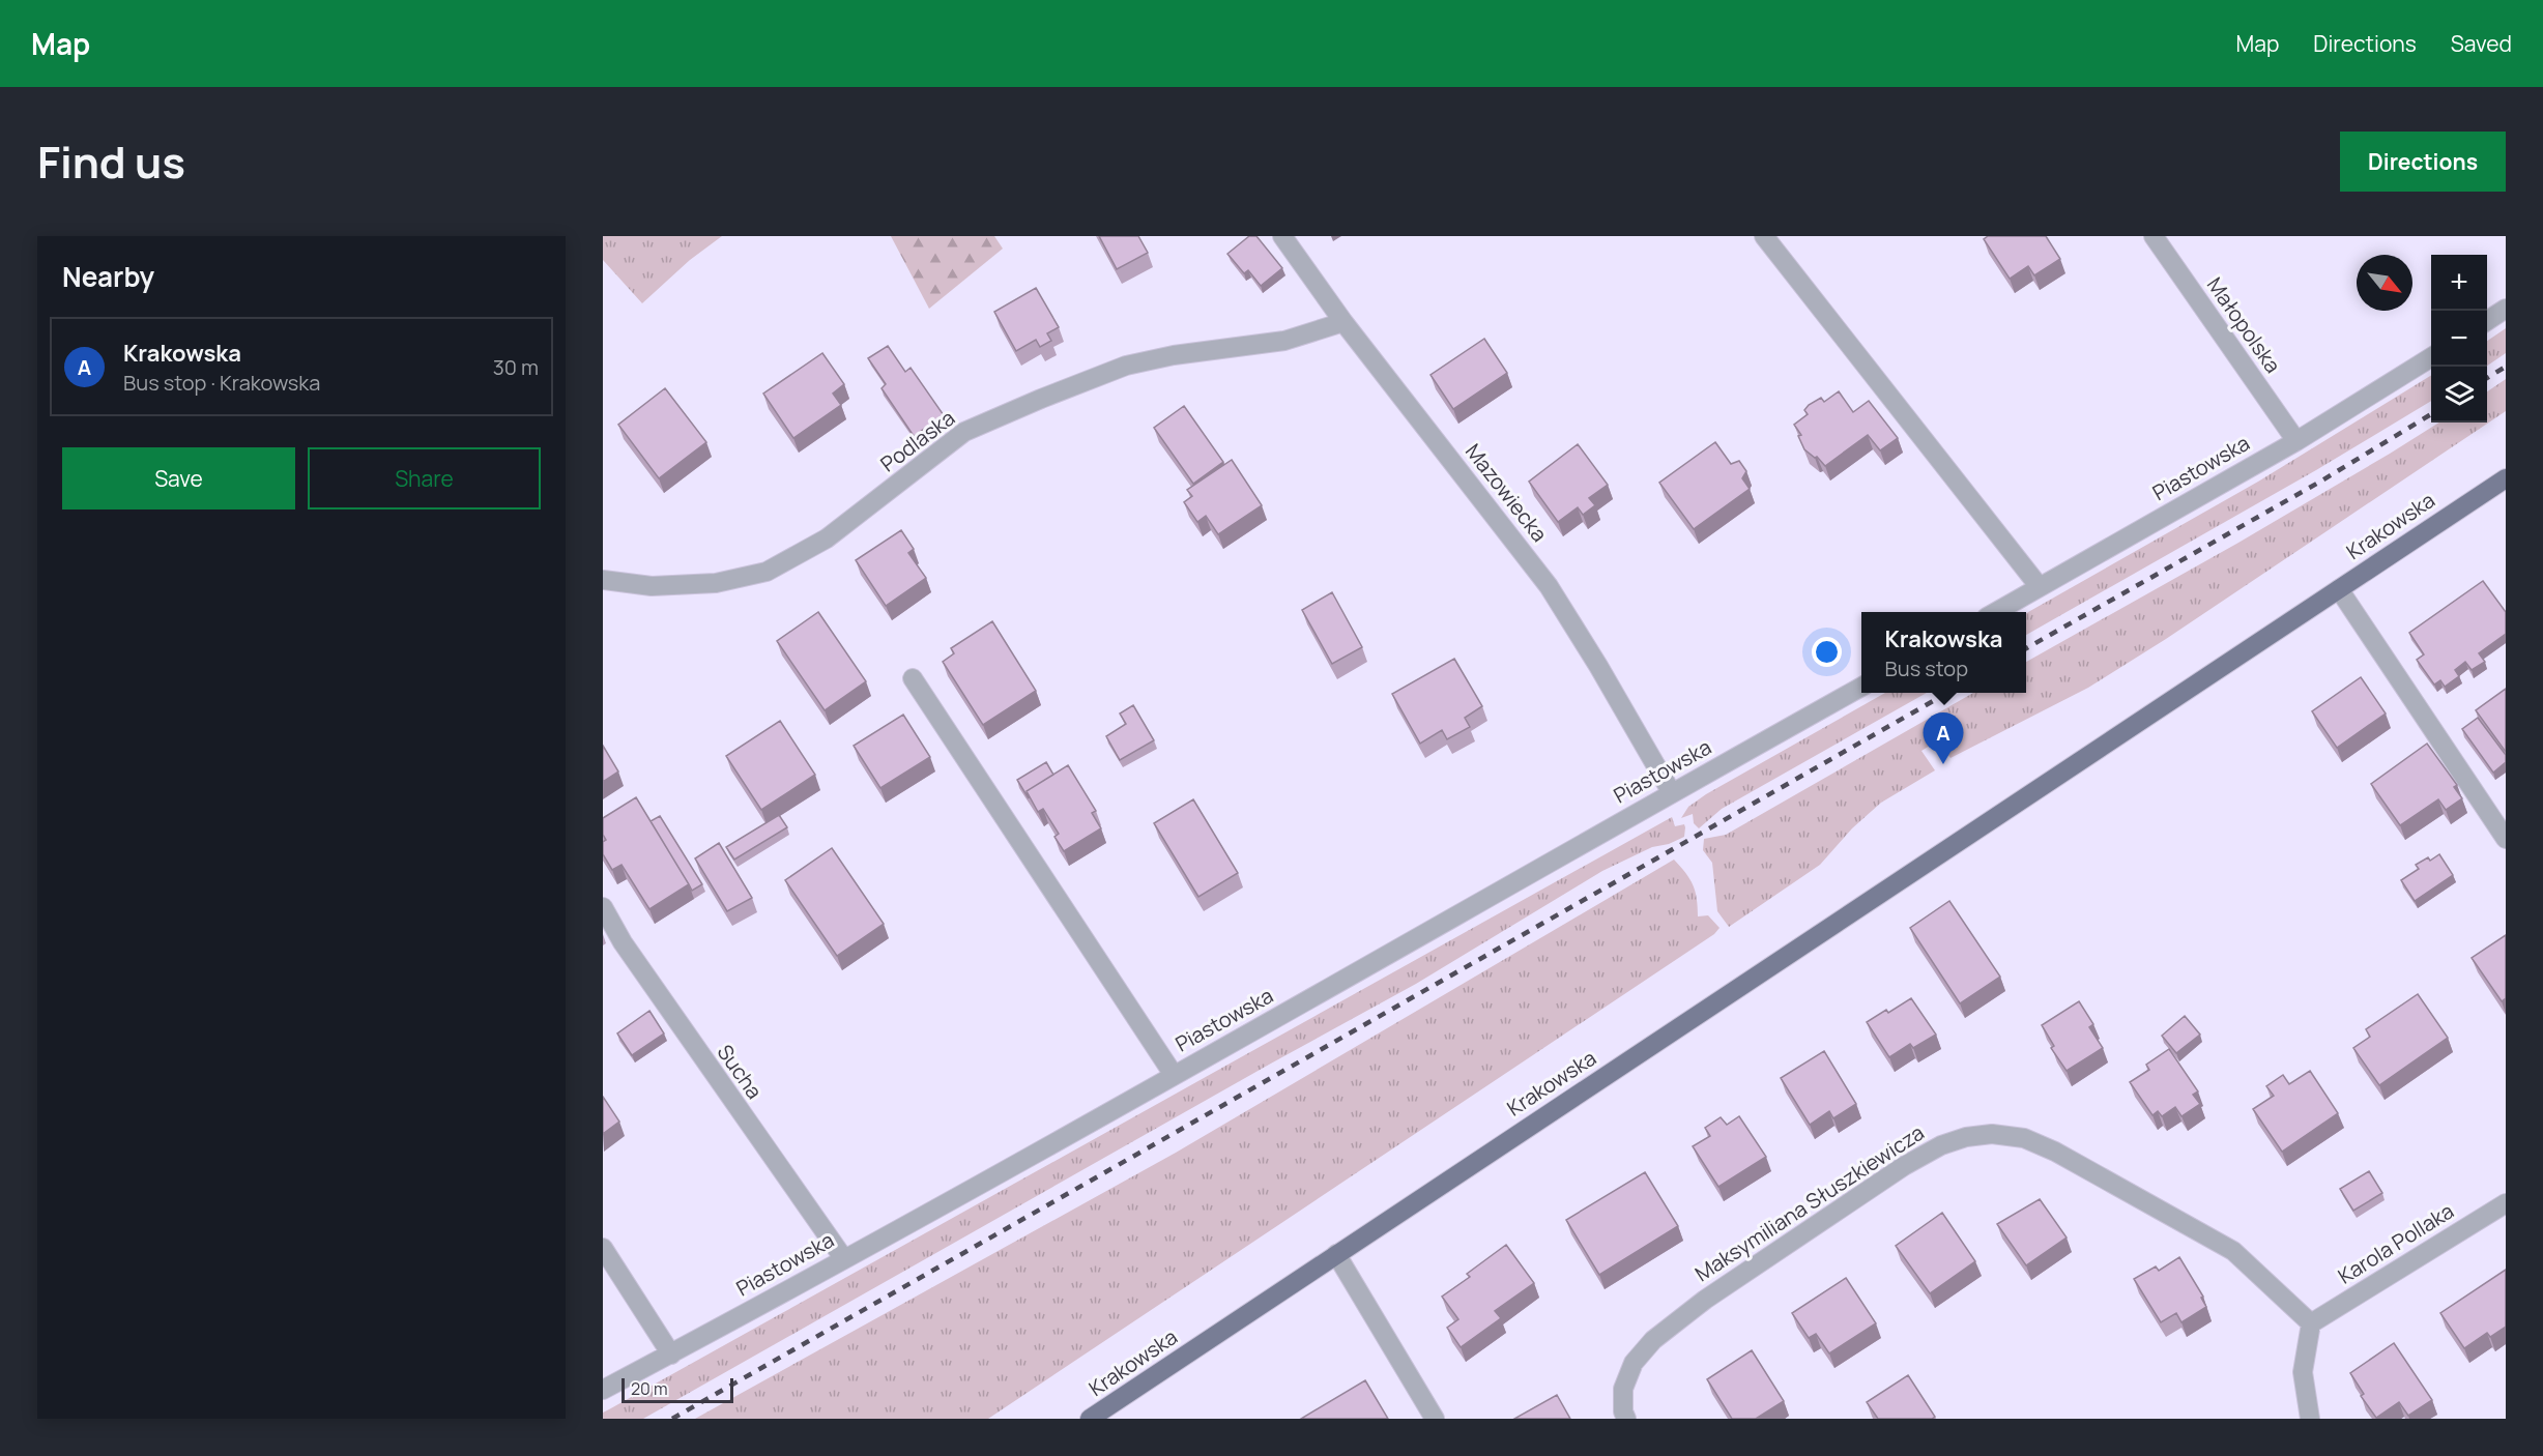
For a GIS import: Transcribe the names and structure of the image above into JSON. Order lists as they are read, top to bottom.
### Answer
{
  "streets": {
    "main road": ["Krakowska"],
    "street": [
      "Małopolska",
      "Podlaska",
      "Piastowska",
      "Mazowiecka",
      "Sucha",
      "Maksymiliana Słuszkiewicza",
      "Karola Pollaka"
    ]
  },
  "crossings": [
    ["Małopolska", "Piastowska"],
    ["Podlaska", "Mazowiecka"],
    ["Piastowska", "Mazowiecka"],
    ["Piastowska", "Sucha"],
    ["Maksymiliana Słuszkiewicza", "Karola Pollaka"]
  ],
  "scale_bar": "20 m",
  "north": "bottom right",
  "page": {
    "header": "Map",
    "nav": ["Map", "Directions", "Saved"],
    "title": "Find us",
    "buttons": [
      "Directions",
      ["Save", "Share"]
    ],
    "heading": "Nearby",
    "map_buttons": ["+", "−"],
    "list": [
      {
        "mark": "A",
        "name": "Krakowska",
        "note": "Bus stop · Krakowska",
        "value": "30 m"
      }
    ],
    "popup": ["Krakowska", "Bus stop"],
    "pins": "A",
    "scale": "20 m"
  }
}
